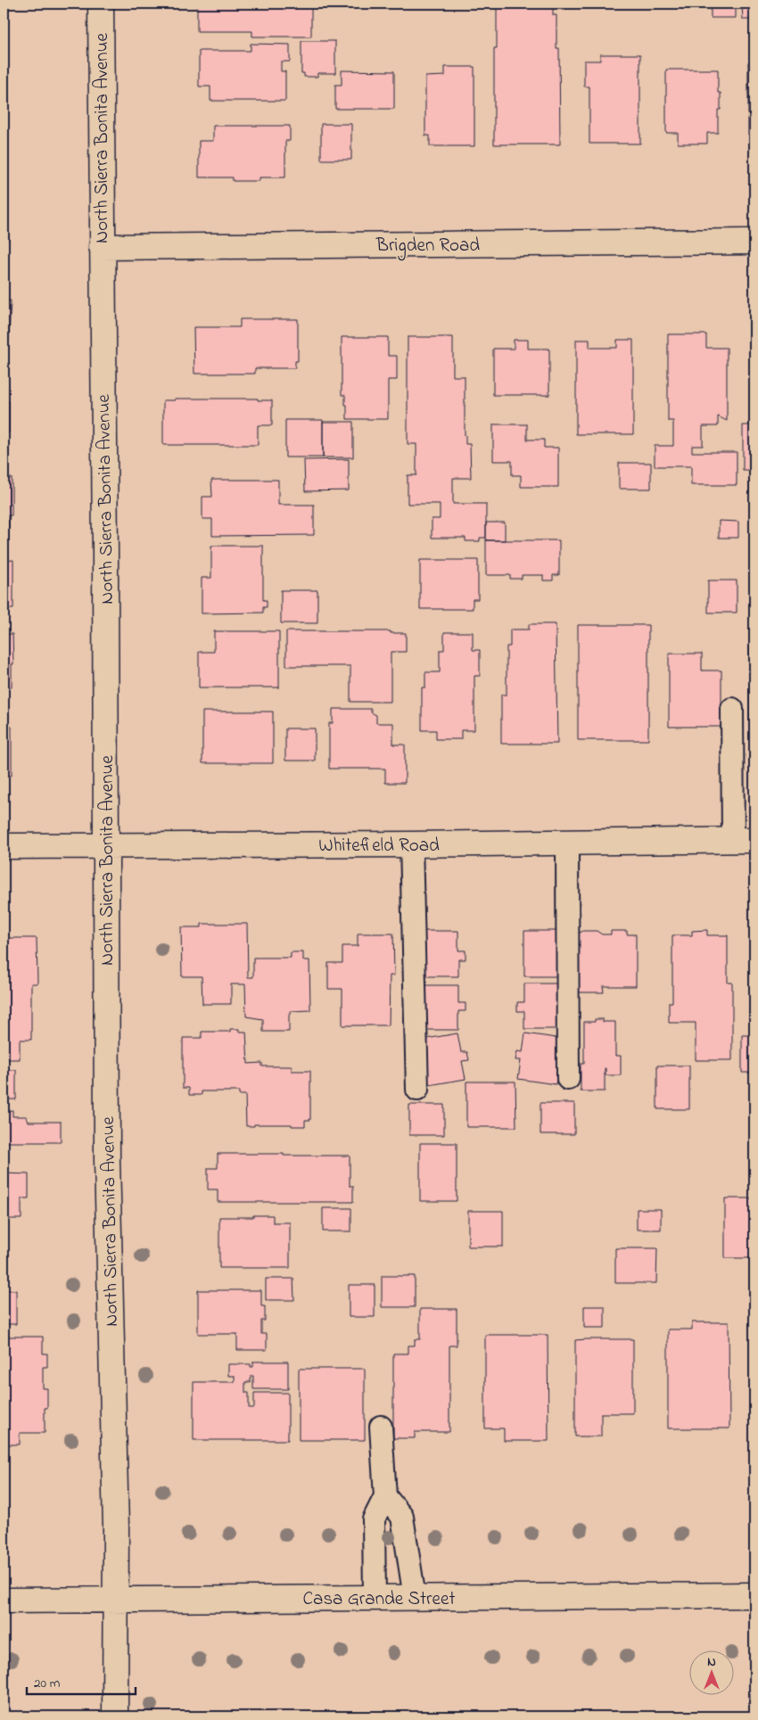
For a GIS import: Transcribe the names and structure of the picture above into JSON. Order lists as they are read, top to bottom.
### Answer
{
  "streets": {
    "street": [
      "North Sierra Bonita Avenue",
      "Brigden Road",
      "Whitefield Road",
      "Casa Grande Street"
    ]
  },
  "crossings": [
    ["North Sierra Bonita Avenue", "Brigden Road"],
    ["North Sierra Bonita Avenue", "Whitefield Road"],
    ["North Sierra Bonita Avenue", "Casa Grande Street"]
  ],
  "scale_bar": "20 m",
  "north": "top"
}
